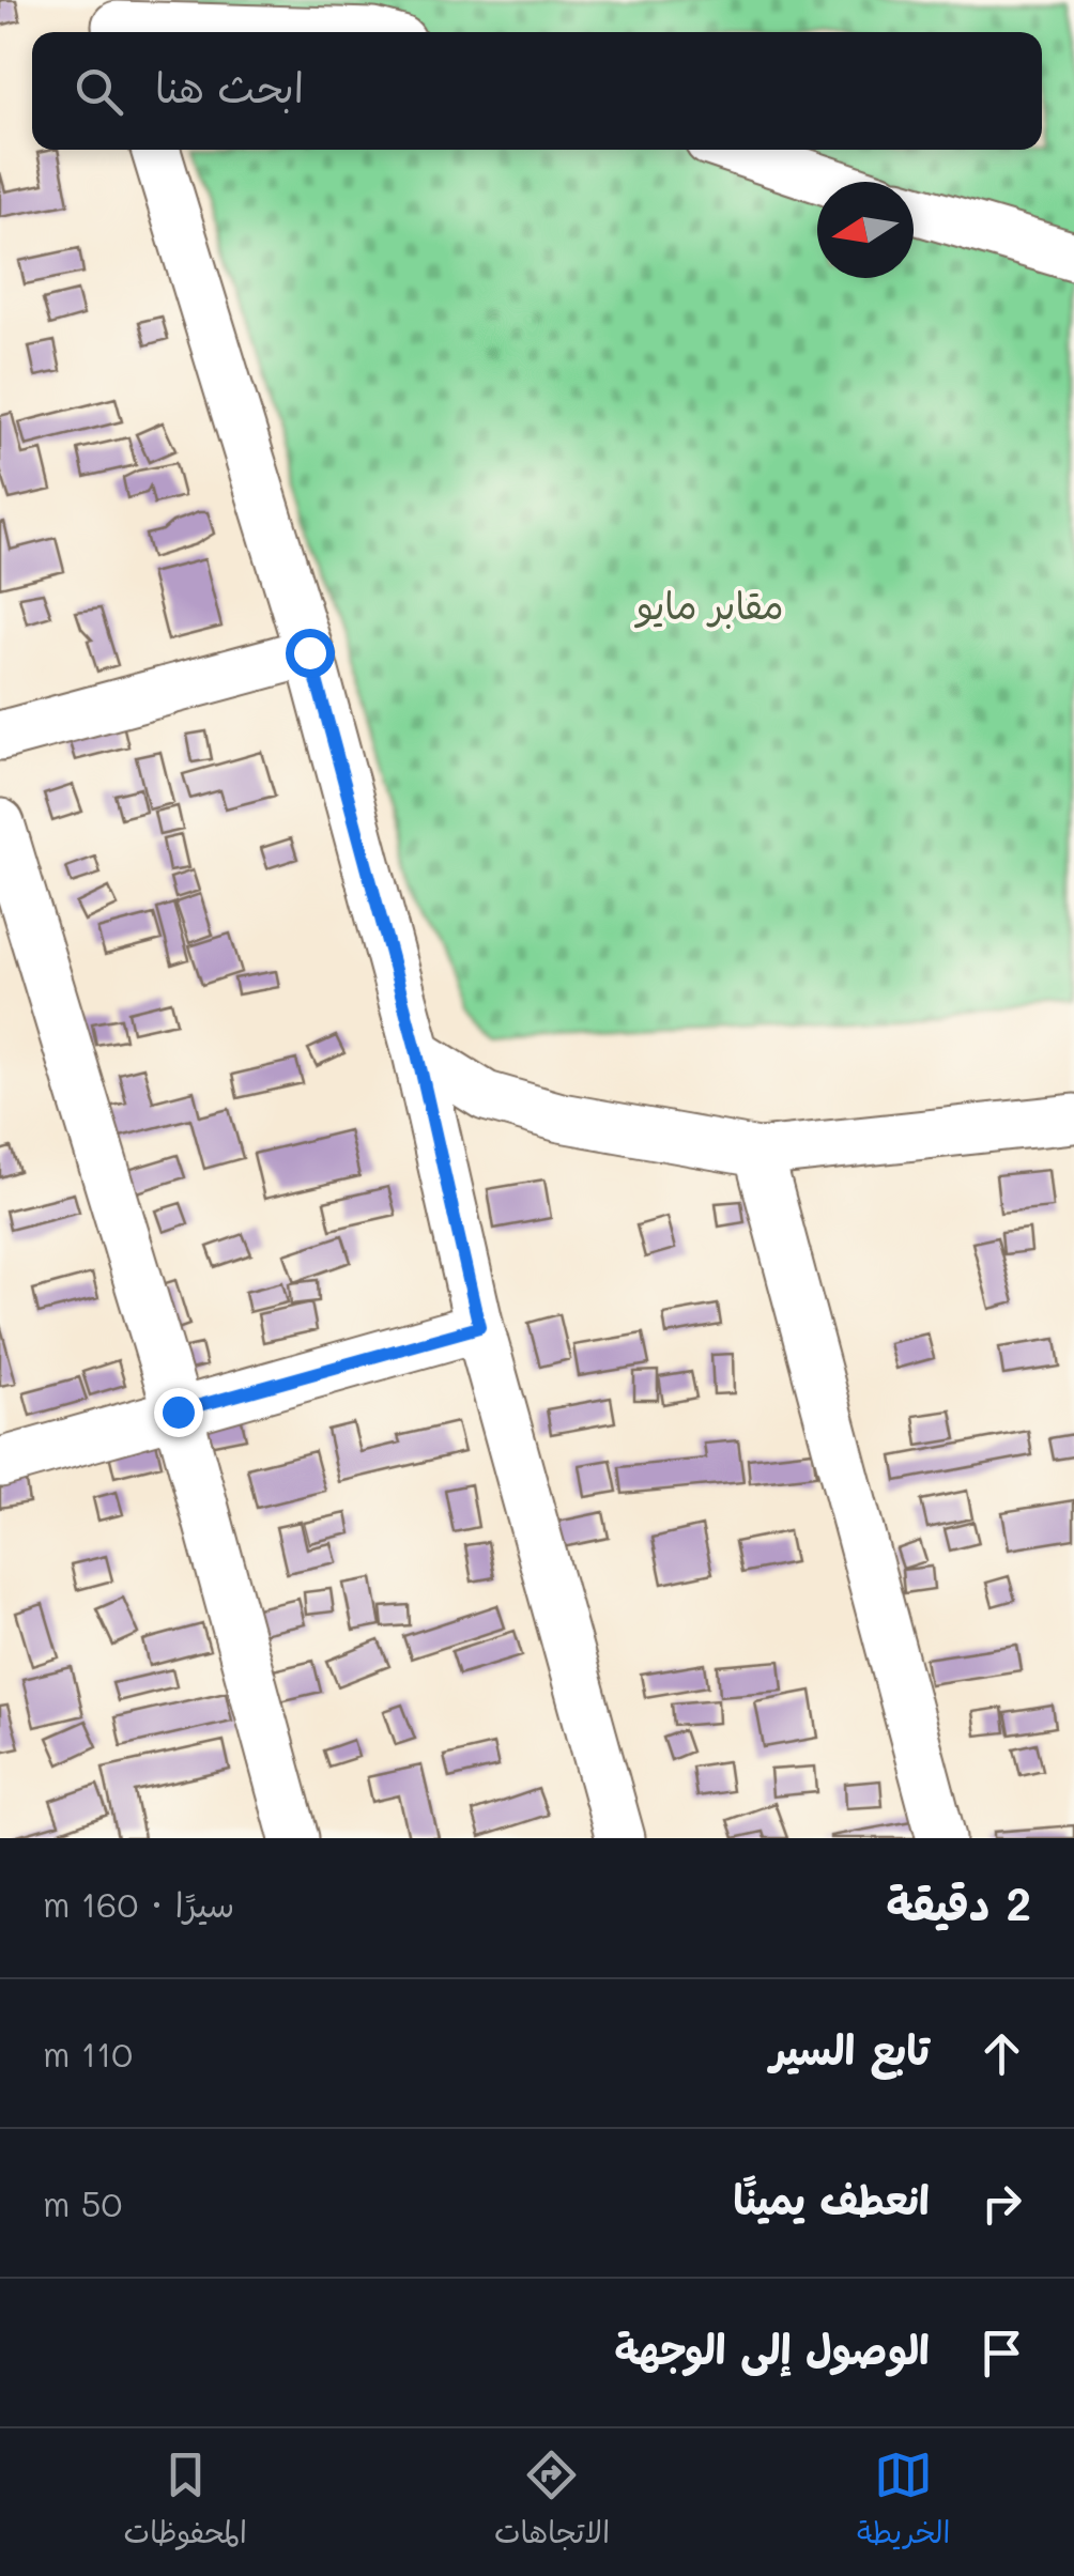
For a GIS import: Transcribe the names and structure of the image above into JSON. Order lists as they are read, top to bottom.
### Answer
{
  "parks": ["مقابر مايو"],
  "north": "left",
  "page": {
    "search": "ابحث هنا",
    "heading": ["2 دقيقة", "سيرًا · 160 m"],
    "list": [
      ["تابع السير", "110 m"],
      ["انعطف يمينًا", "50 m"],
      "الوصول إلى الوجهة"
    ],
    "nav": ["الخريطة", "الاتجاهات", "المحفوظات"]
  }
}
